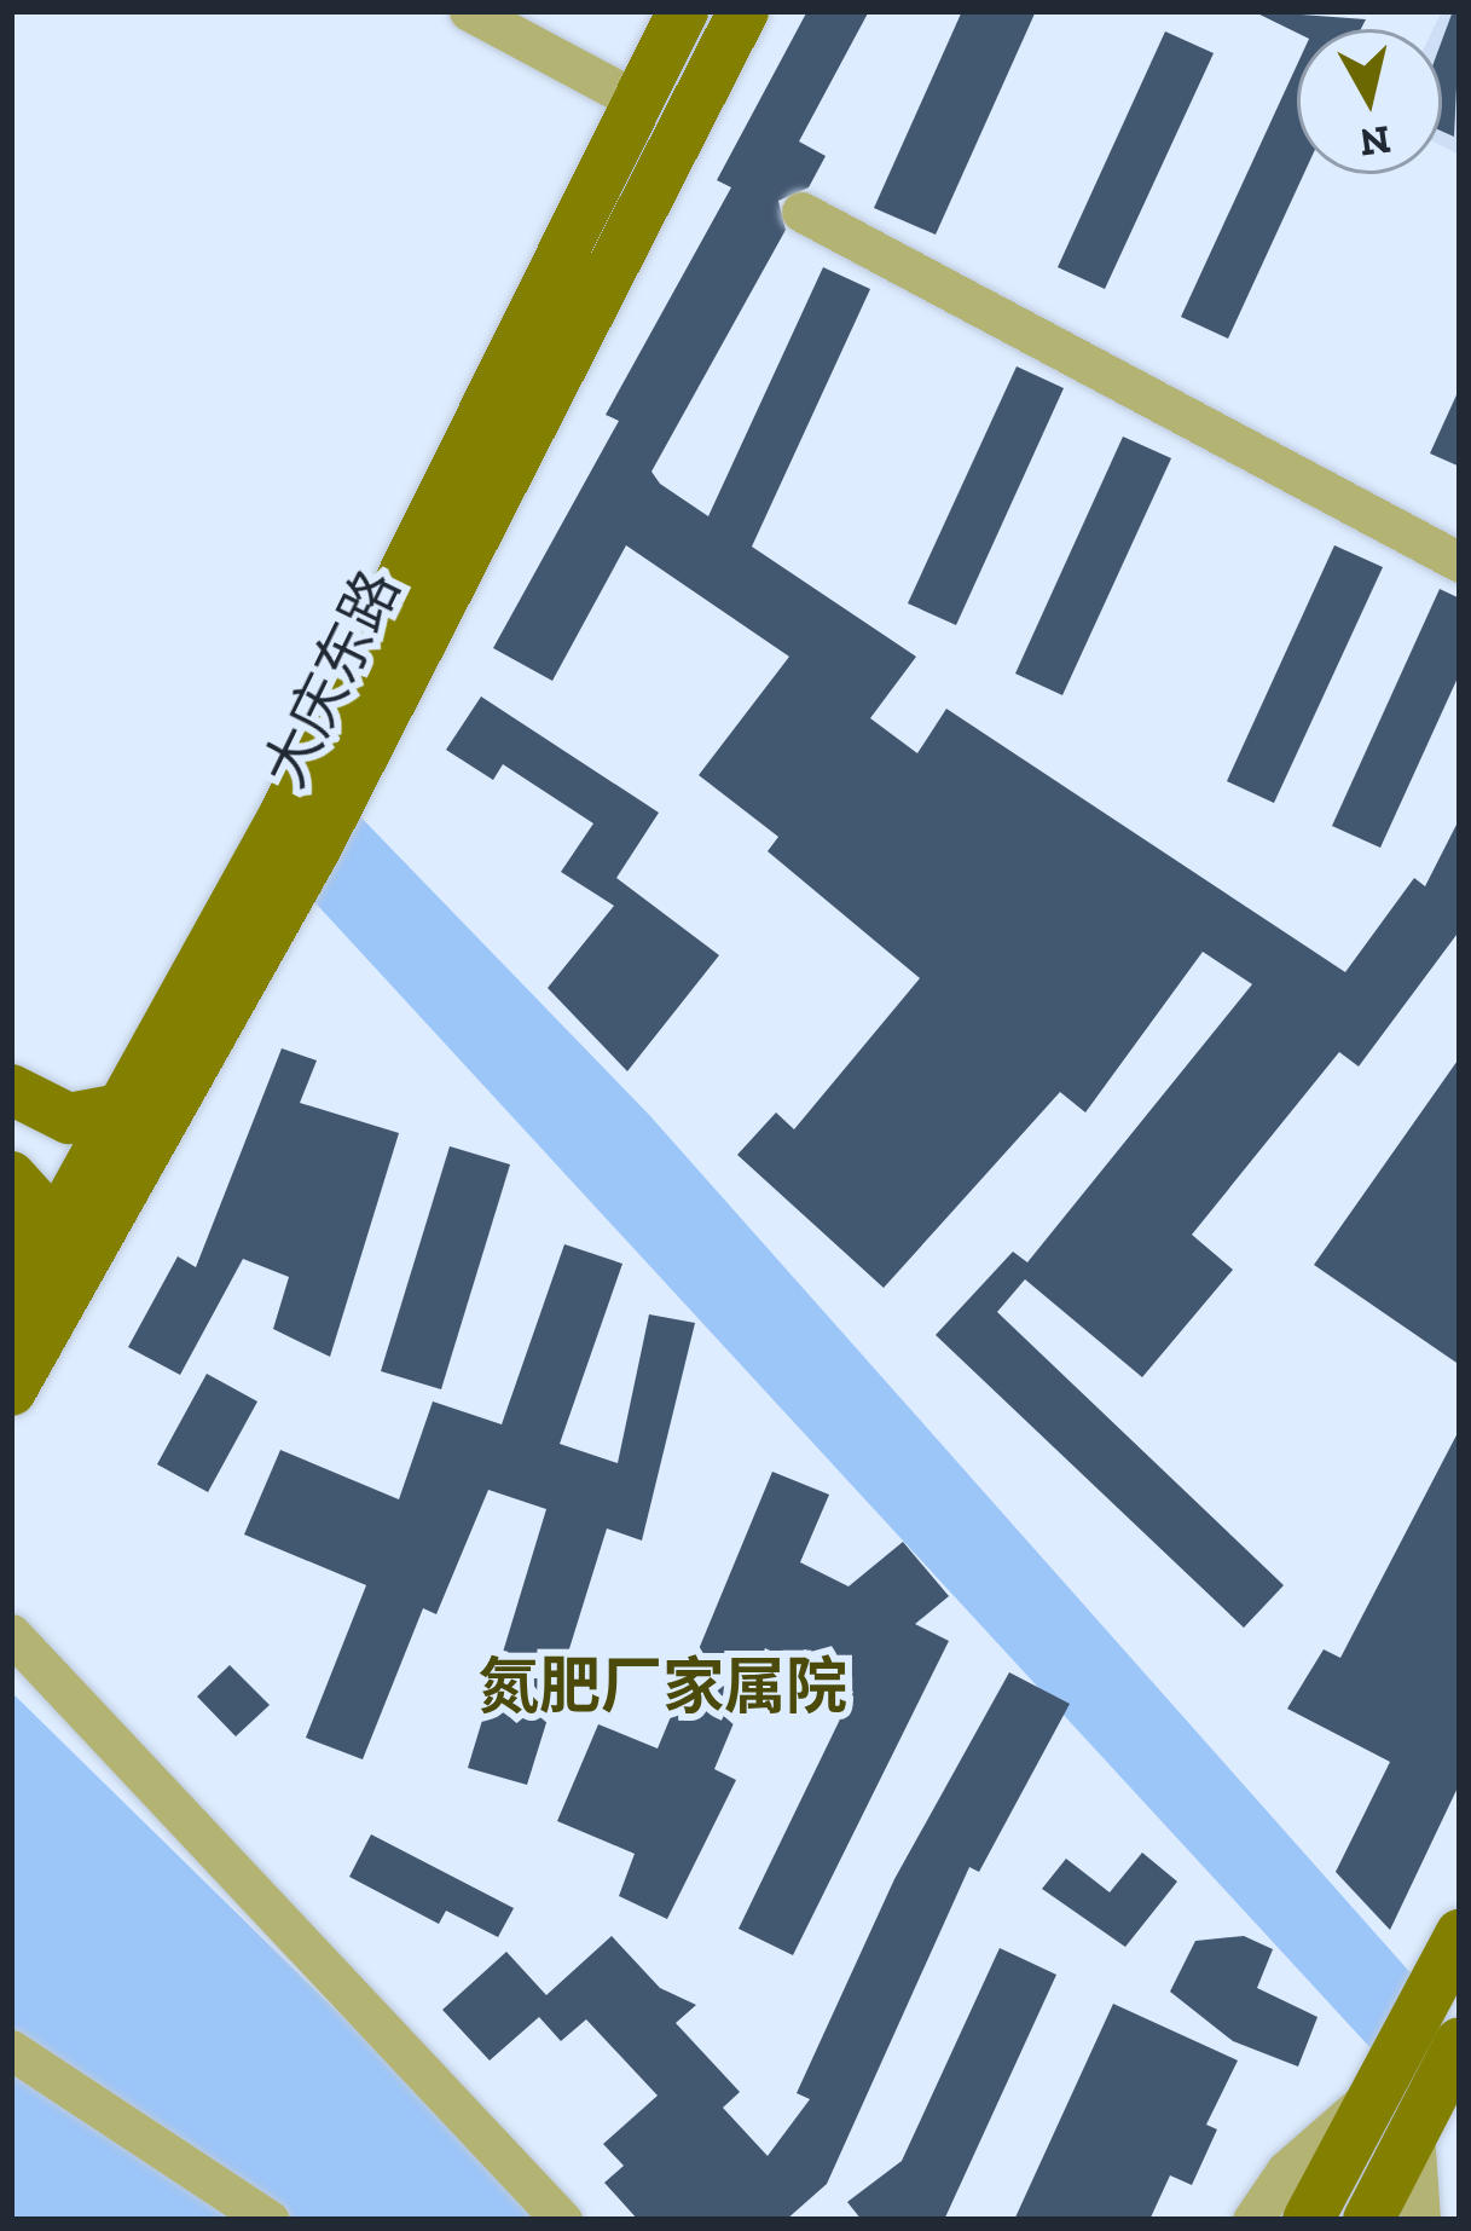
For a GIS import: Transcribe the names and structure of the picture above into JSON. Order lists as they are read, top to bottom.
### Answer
{
  "streets": {
    "main road": ["大庆东路"]
  },
  "districts": ["氮肥厂家属院"],
  "north": "bottom"
}
